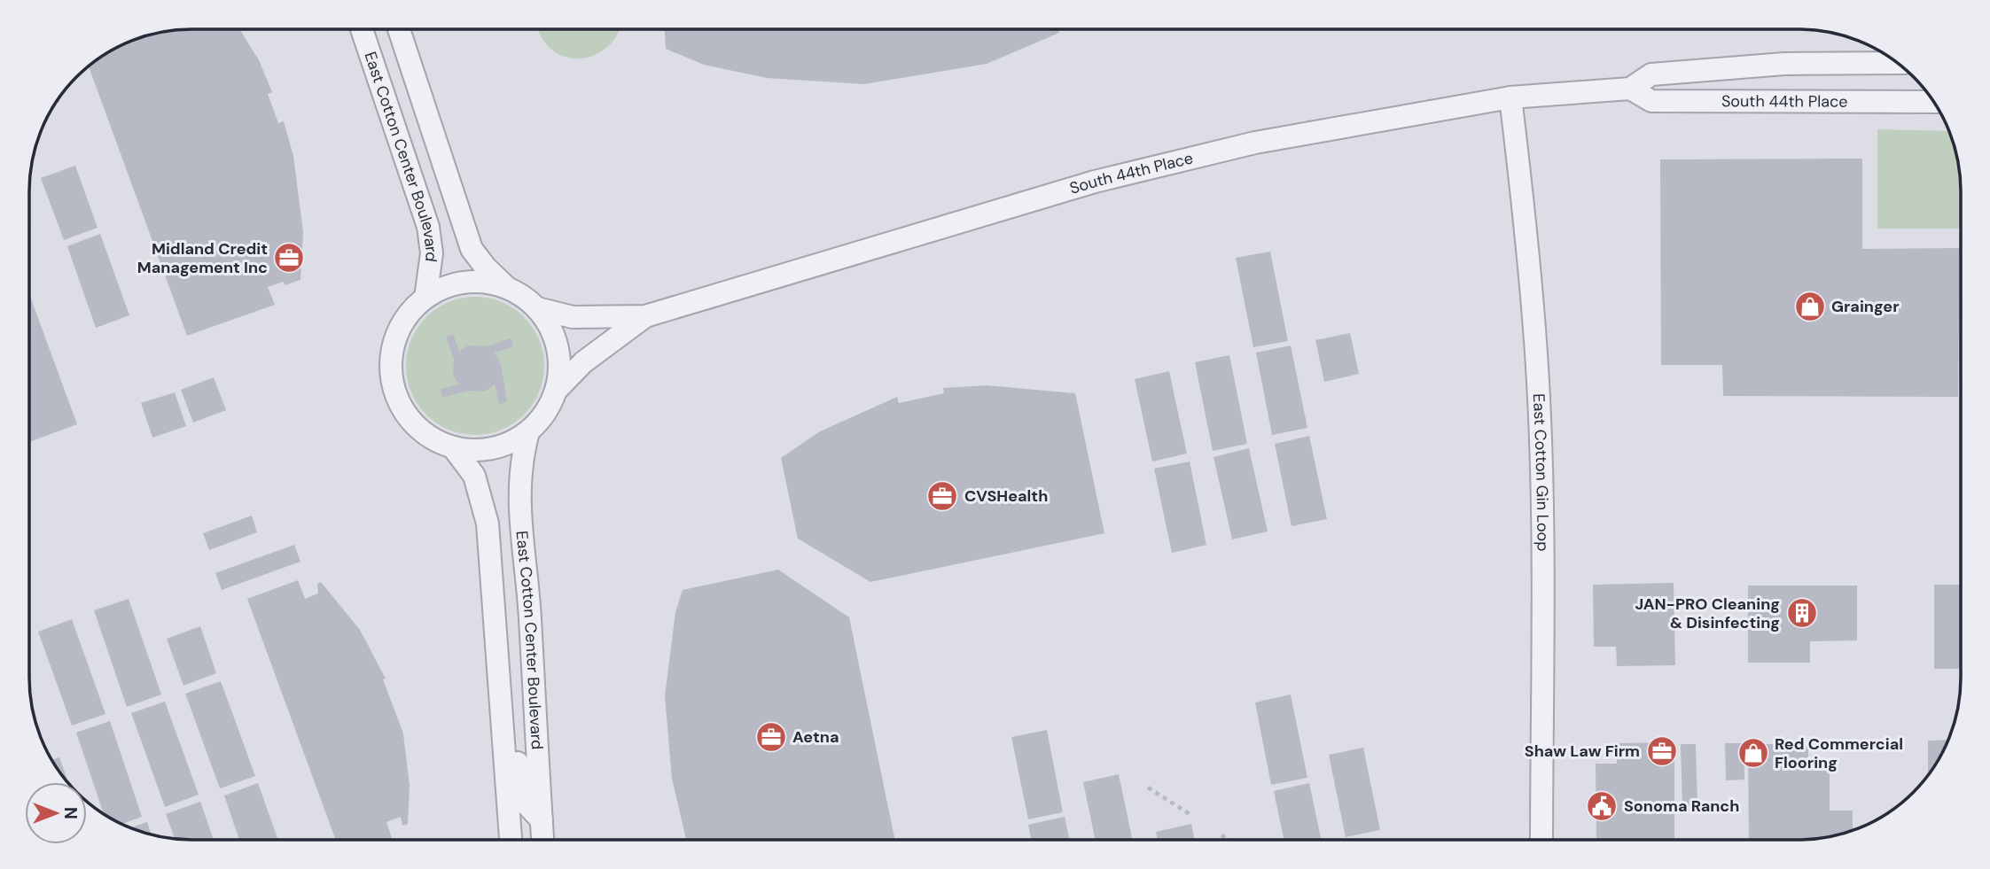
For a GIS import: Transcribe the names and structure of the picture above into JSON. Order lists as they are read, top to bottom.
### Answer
{
  "streets": {
    "street": ["South 44th Place", "East Cotton Center Boulevard", "East Cotton Gin Loop"]
  },
  "crossings": [
    ["South 44th Place", "East Cotton Center Boulevard"],
    ["South 44th Place", "East Cotton Gin Loop"]
  ],
  "places": {
    "office": [
      "Midland Credit Management Inc",
      "CVSHealth",
      "Aetna",
      "Shaw Law Firm"
    ],
    "shop": ["Grainger", "Red Commercial Flooring"],
    "building": ["JAN-PRO Cleaning & Disinfecting"],
    "public building": ["Sonoma Ranch"]
  },
  "north": "right"
}
